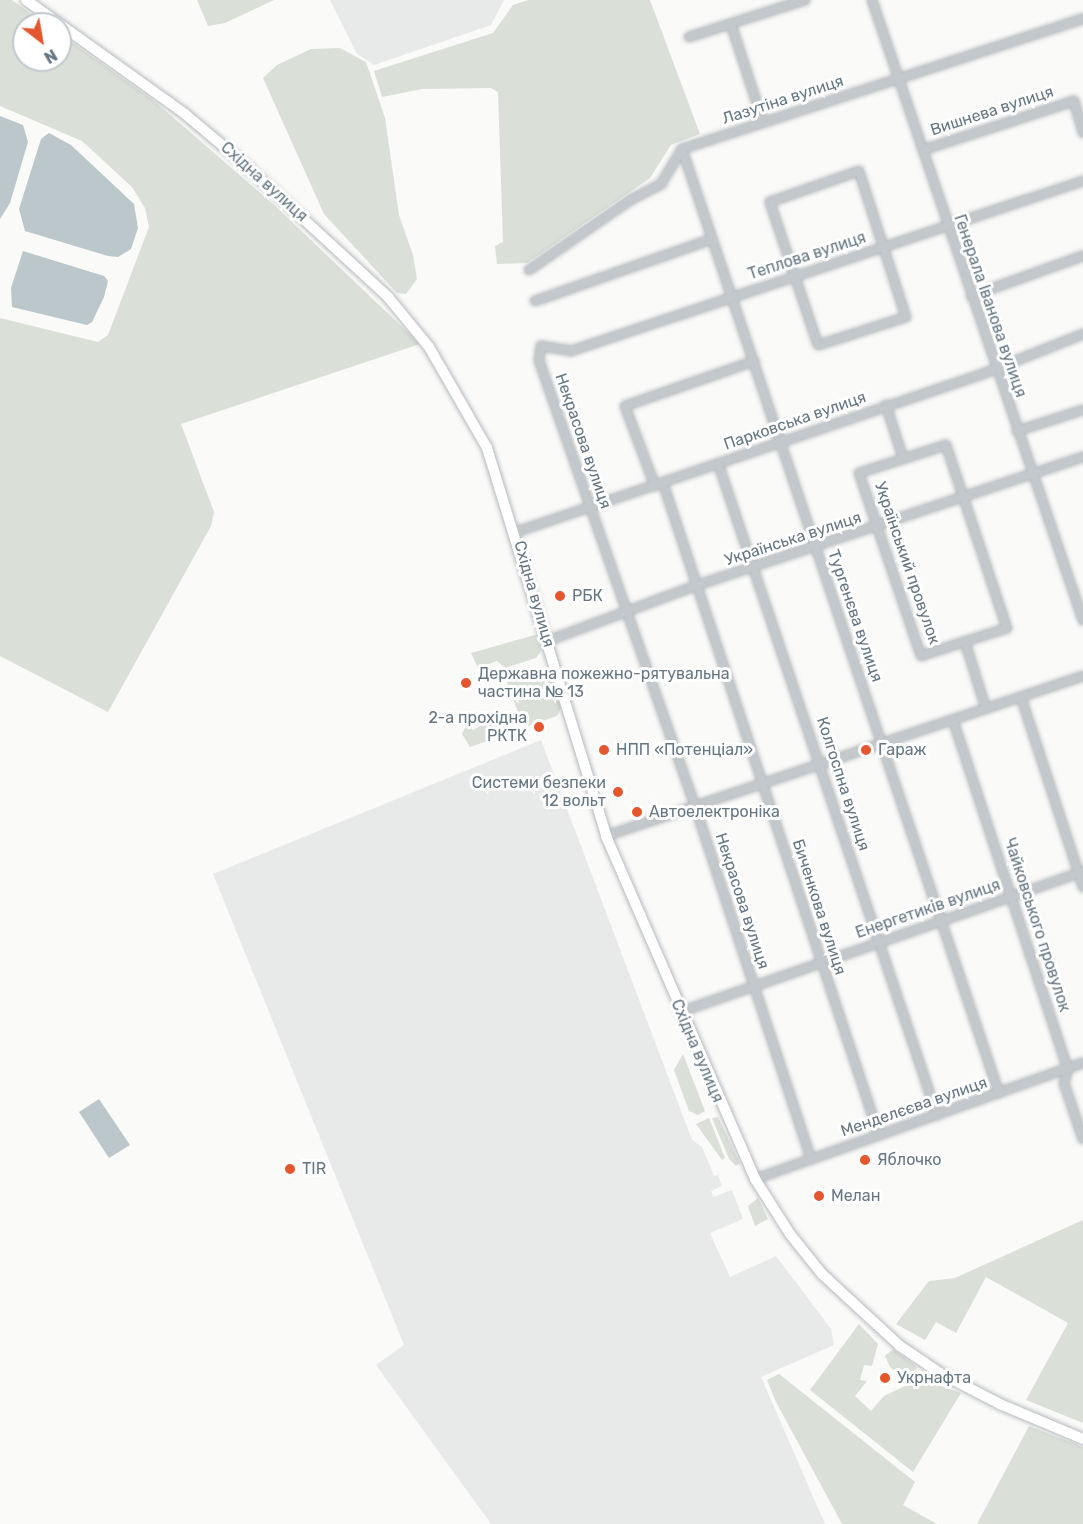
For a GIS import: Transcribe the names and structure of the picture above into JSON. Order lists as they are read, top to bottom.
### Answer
{
  "streets": {
    "main road": ["Східна вулиця"],
    "street": [
      "Лазутіна вулиця",
      "Вишнева вулиця",
      "Теплова вулиця",
      "Генерала Іванова вулиця",
      "Парковська вулиця",
      "Некрасова вулиця",
      "Українська вулиця",
      "Український провулок",
      "Тургенєва вулиця",
      "Колгоспна вулиця",
      "Биченкова вулиця",
      "Енергетиків вулиця",
      "Чайковського провулок",
      "Менделєєва вулиця"
    ]
  },
  "crossings": [
    ["Лазутіна вулиця", "Генерала Іванова вулиця"],
    ["Лазутіна вулиця", "Тургенєва вулиця"],
    ["Вишнева вулиця", "Генерала Іванова вулиця"],
    ["Східна вулиця", "Парковська вулиця"],
    ["Східна вулиця", "Українська вулиця"],
    ["Східна вулиця", "Енергетиків вулиця"],
    ["Східна вулиця", "Менделєєва вулиця"],
    ["Теплова вулиця", "Генерала Іванова вулиця"],
    ["Теплова вулиця", "Некрасова вулиця"],
    ["Теплова вулиця", "Тургенєва вулиця"],
    ["Генерала Іванова вулиця", "Парковська вулиця"],
    ["Генерала Іванова вулиця", "Українська вулиця"],
    ["Парковська вулиця", "Некрасова вулиця"],
    ["Парковська вулиця", "Тургенєва вулиця"],
    ["Парковська вулиця", "Колгоспна вулиця"],
    ["Парковська вулиця", "Биченкова вулиця"],
    ["Некрасова вулиця", "Українська вулиця"],
    ["Некрасова вулиця", "Енергетиків вулиця"],
    ["Некрасова вулиця", "Менделєєва вулиця"],
    ["Українська вулиця", "Український провулок"],
    ["Українська вулиця", "Тургенєва вулиця"],
    ["Українська вулиця", "Колгоспна вулиця"],
    ["Українська вулиця", "Биченкова вулиця"],
    ["Тургенєва вулиця", "Биченкова вулиця"],
    ["Тургенєва вулиця", "Енергетиків вулиця"],
    ["Тургенєва вулиця", "Менделєєва вулиця"],
    ["Колгоспна вулиця", "Енергетиків вулиця"],
    ["Колгоспна вулиця", "Менделєєва вулиця"],
    ["Биченкова вулиця", "Енергетиків вулиця"],
    ["Биченкова вулиця", "Менделєєва вулиця"],
    ["Енергетиків вулиця", "Чайковського провулок"],
    ["Чайковського провулок", "Менделєєва вулиця"]
  ],
  "places": [
    "РБК",
    "Державна пожежно-рятувальна частина № 13",
    "2-а прохідна РКТК",
    "НПП «Потенціал»",
    "Гараж",
    "Системи безпеки 12 вольт",
    "Автоелектроніка",
    "Яблочко",
    "TIR",
    "Мелан",
    "Укрнафта"
  ],
  "north": "bottom right"
}
